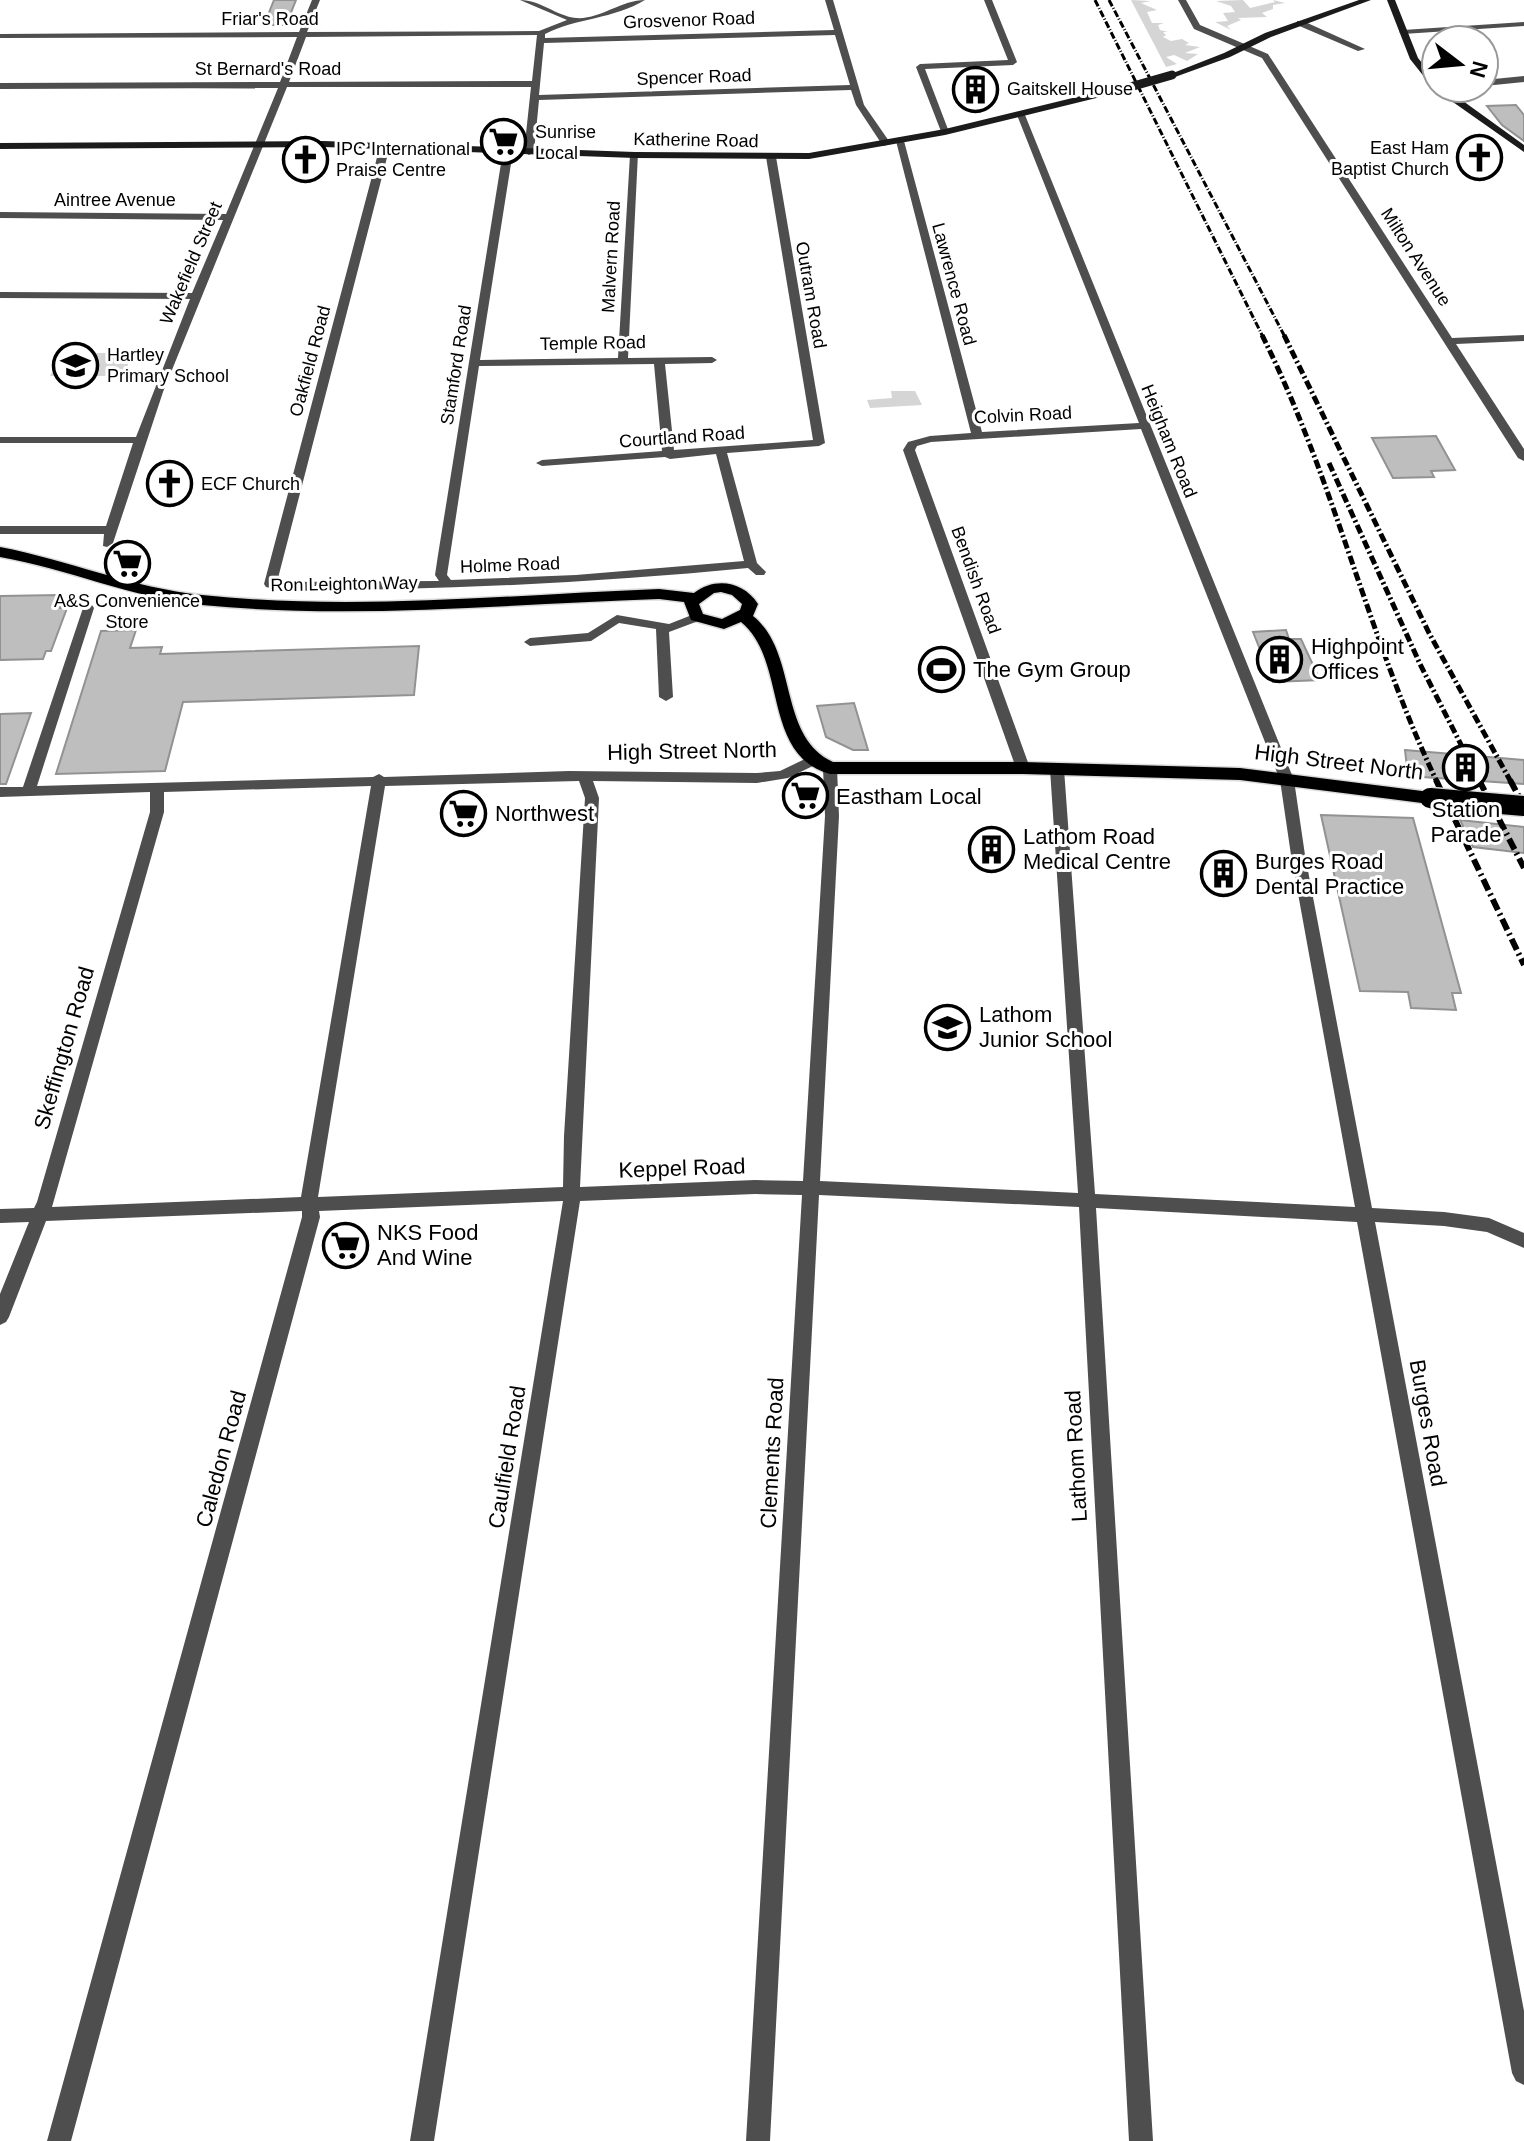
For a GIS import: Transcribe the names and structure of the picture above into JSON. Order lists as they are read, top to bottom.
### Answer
{
  "streets": {
    "main road": ["Katherine Road", "Ron Leighton Way", "High Street North"],
    "street": [
      "Friar's Road",
      "Grosvenor Road",
      "St Bernard's Road",
      "Spencer Road",
      "Aintree Avenue",
      "Malvern Road",
      "Milton Avenue",
      "Wakefield Street",
      "Lawrence Road",
      "Outram Road",
      "Temple Road",
      "Oakfield Road",
      "Stamford Road",
      "Colvin Road",
      "Courtland Road",
      "Heigham Road",
      "Holme Road",
      "Bendish Road",
      "Skeffington Road",
      "Keppel Road",
      "Burges Road",
      "Clements Road",
      "Lathom Road",
      "Caulfield Road",
      "Caledon Road"
    ]
  },
  "crossings": [
    ["Friar's Road", "Grosvenor Road"],
    ["Friar's Road", "Wakefield Street"],
    ["St Bernard's Road", "Wakefield Street"],
    ["Katherine Road", "Malvern Road"],
    ["Katherine Road", "Milton Avenue"],
    ["Katherine Road", "Wakefield Street"],
    ["Katherine Road", "Lawrence Road"],
    ["Katherine Road", "Outram Road"],
    ["Katherine Road", "Oakfield Road"],
    ["Katherine Road", "Stamford Road"],
    ["Katherine Road", "Heigham Road"],
    ["Aintree Avenue", "Wakefield Street"],
    ["Malvern Road", "Temple Road"],
    ["Lawrence Road", "Colvin Road"],
    ["Outram Road", "Courtland Road"],
    ["Temple Road", "Stamford Road"],
    ["Oakfield Road", "Holme Road"],
    ["Stamford Road", "Holme Road"],
    ["Colvin Road", "Heigham Road"],
    ["Colvin Road", "Bendish Road"],
    ["Courtland Road", "Holme Road"],
    ["Heigham Road", "High Street North"],
    ["Heigham Road", "Burges Road"],
    ["Bendish Road", "High Street North"],
    ["Ron Leighton Way", "High Street North"],
    ["Ron Leighton Way", "Clements Road"],
    ["High Street North", "Skeffington Road"],
    ["High Street North", "Burges Road"],
    ["High Street North", "Clements Road"],
    ["High Street North", "Lathom Road"],
    ["High Street North", "Caulfield Road"],
    ["High Street North", "Caledon Road"],
    ["Skeffington Road", "Keppel Road"],
    ["Keppel Road", "Burges Road"],
    ["Keppel Road", "Clements Road"],
    ["Keppel Road", "Lathom Road"],
    ["Keppel Road", "Caulfield Road"],
    ["Keppel Road", "Caledon Road"]
  ],
  "places": {
    "building": [
      "Gaitskell House",
      "Highpoint Offices",
      "Station Parade",
      "Lathom Road Medical Centre",
      "Burges Road Dental Practice"
    ],
    "supermarket": [
      "Sunrise Local",
      "A&S Convenience Store",
      "Eastham Local",
      "Northwest",
      "NKS Food And Wine"
    ],
    "church": ["East Ham Baptist Church", "IPC International Praise Centre", "ECF Church"],
    "school or university": ["Hartley Primary School", "Lathom Junior School"],
    "sports": ["The Gym Group"]
  },
  "north": "right"
}
